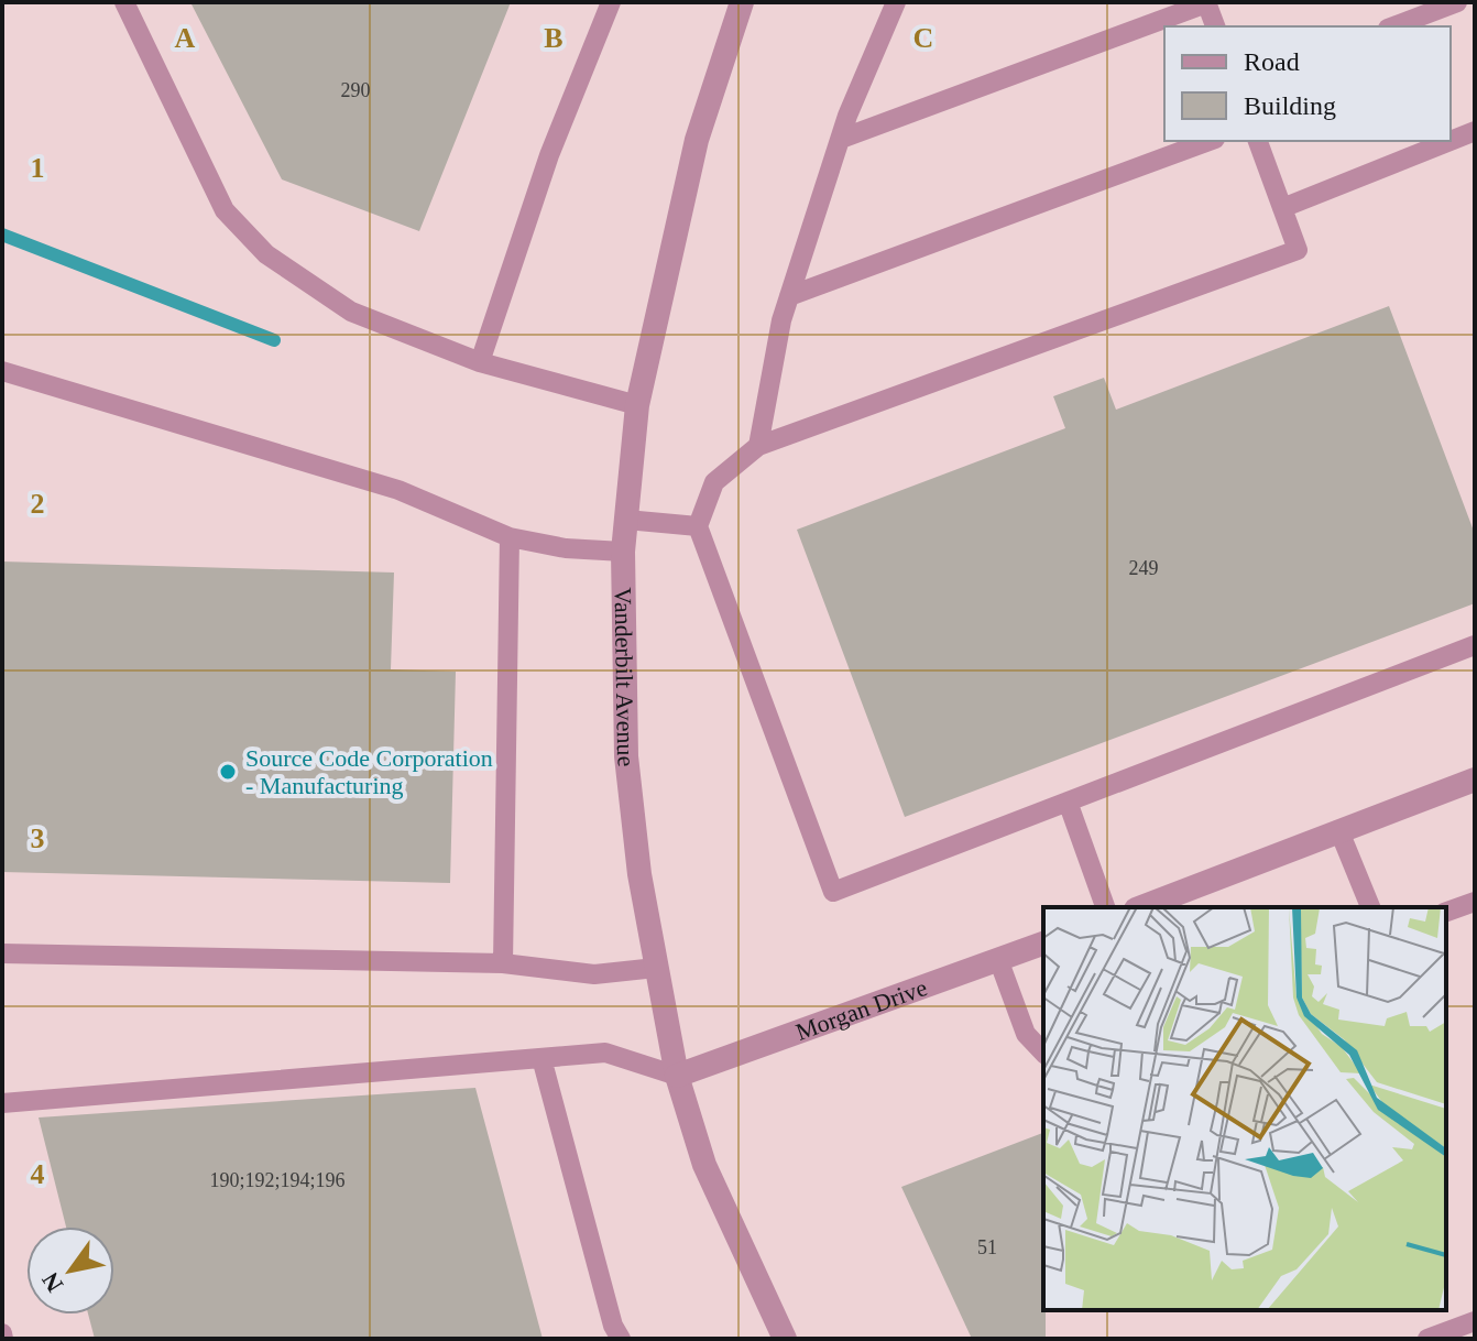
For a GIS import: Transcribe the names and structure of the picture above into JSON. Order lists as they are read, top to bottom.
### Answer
{
  "streets": {
    "street": ["Vanderbilt Avenue", "Morgan Drive"]
  },
  "crossings": [
    ["Vanderbilt Avenue", "Morgan Drive"]
  ],
  "places": ["Source Code Corporation - Manufacturing"],
  "house_numbers": [
    "290",
    "249",
    "190;192;194;196",
    "51"
  ],
  "legend": ["Road", "Building"],
  "north": "bottom left",
  "grid": {
    "columns": ["A", "B", "C"],
    "rows": [
      "1",
      "2",
      "3",
      "4"
    ]
  }
}
